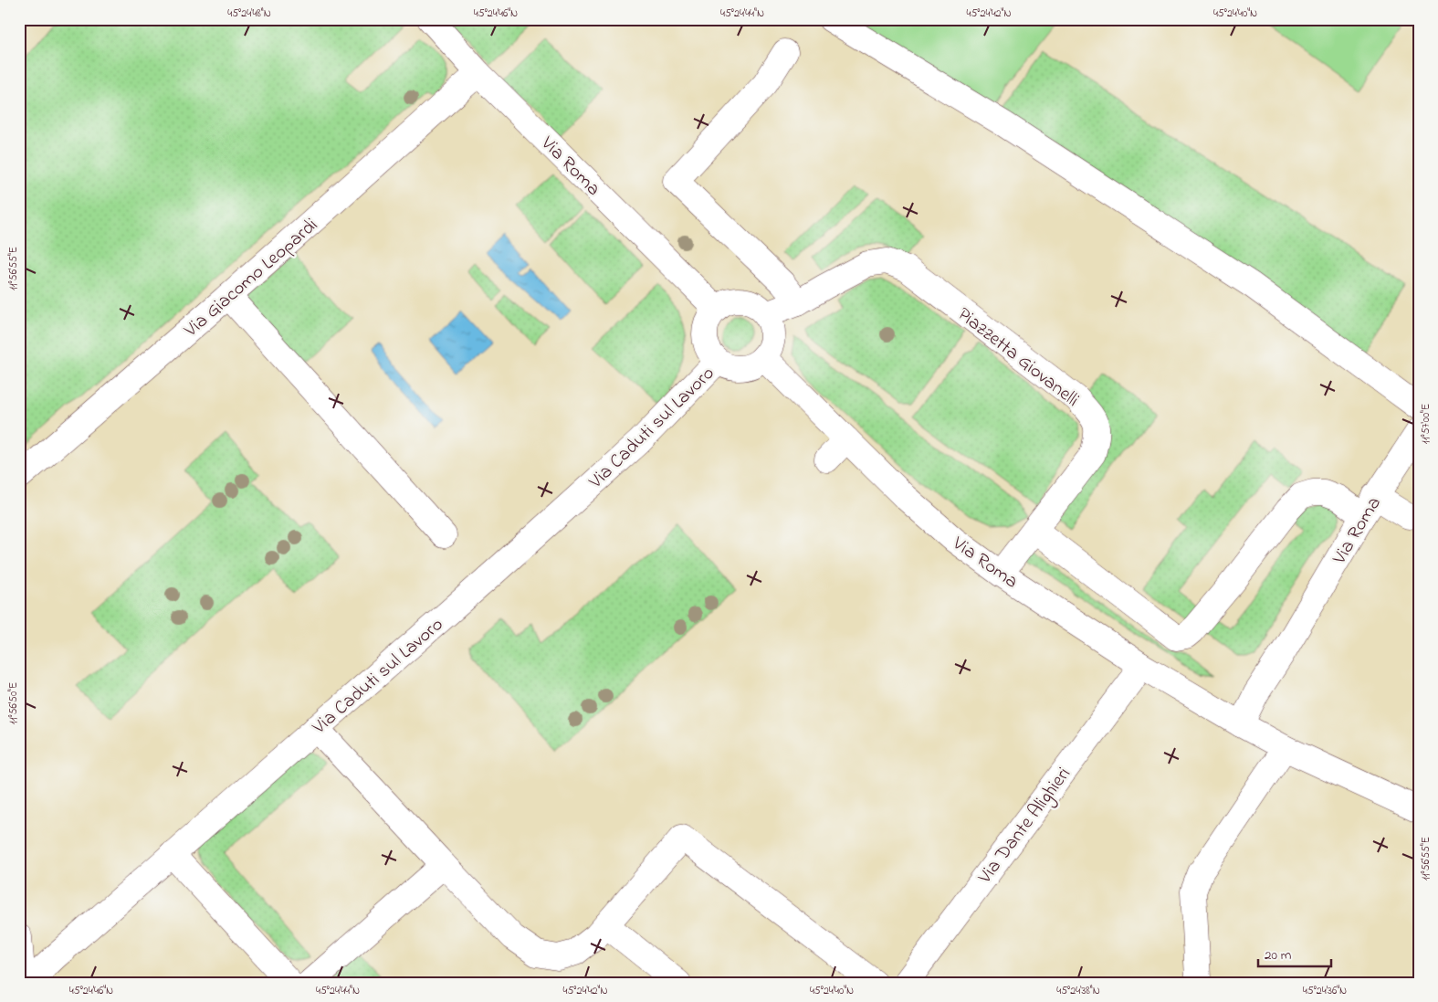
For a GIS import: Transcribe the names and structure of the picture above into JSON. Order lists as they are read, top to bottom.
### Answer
{
  "streets": {
    "street": [
      "Via Roma",
      "Via Giacomo Leopardi",
      "Piazzetta Giovanelli",
      "Via Caduti sul Lavoro",
      "Via Dante Alighieri"
    ]
  },
  "crossings": [
    ["Via Roma", "Via Giacomo Leopardi"],
    ["Via Roma", "Piazzetta Giovanelli"],
    ["Via Roma", "Via Caduti sul Lavoro"],
    ["Via Roma", "Via Dante Alighieri"],
    ["Piazzetta Giovanelli", "Via Caduti sul Lavoro"]
  ],
  "scale_bar": "20 m",
  "coordinates": [
    "45°24'48\"N",
    "45°24'46\"N",
    "45°24'44\"N",
    "45°24'42\"N",
    "45°24'40\"N",
    "11°56'55\"E",
    "11°57'00\"E",
    "11°56'50\"E",
    "45°24'38\"N",
    "45°24'36\"N"
  ]
}
